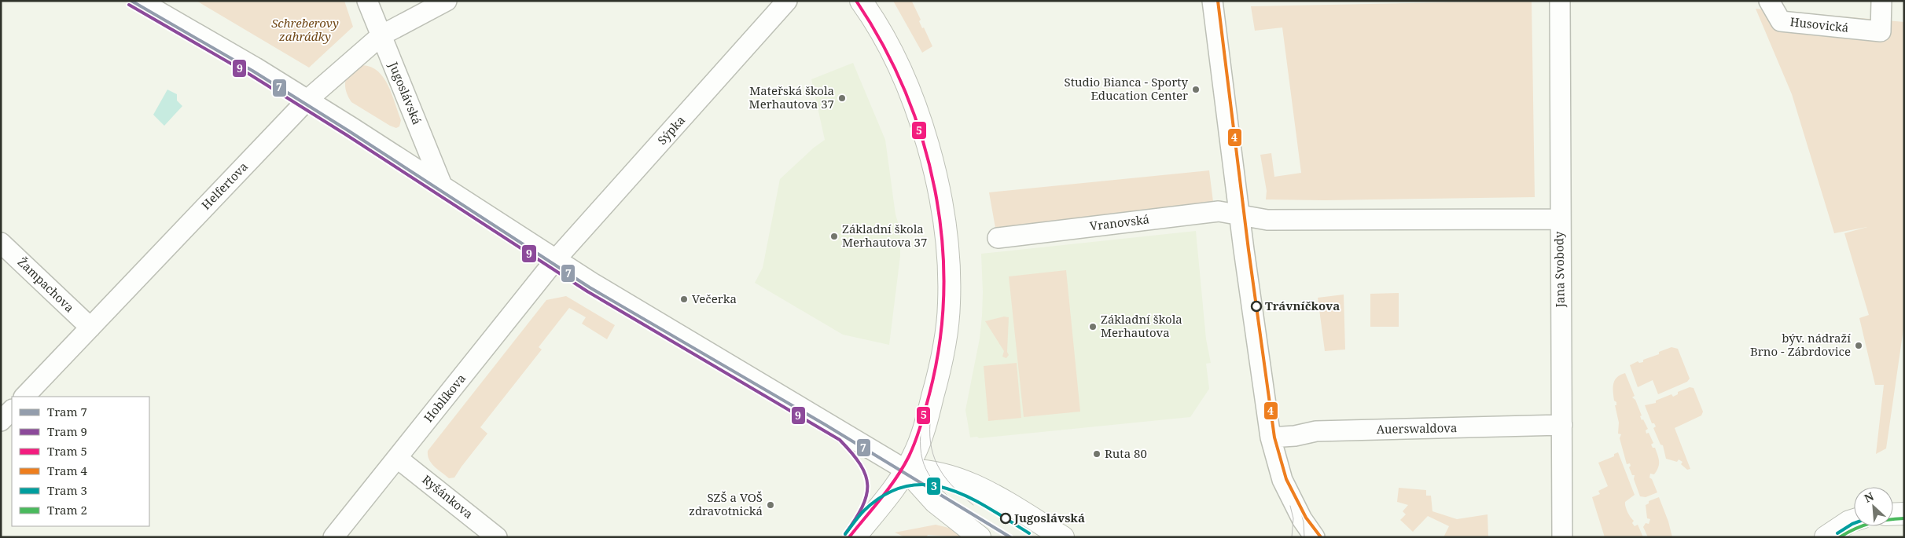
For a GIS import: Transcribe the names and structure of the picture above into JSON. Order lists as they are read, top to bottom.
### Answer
{
  "streets": {
    "street": [
      "Husovická",
      "Jugoslávská",
      "Sýpka",
      "Helfertova",
      "Vranovská",
      "Jana Svobody",
      "Žampachova",
      "Hoblíkova",
      "Auerswaldova",
      "Ryšánkova"
    ]
  },
  "crossings": [
    ["Jugoslávská", "Helfertova"],
    ["Sýpka", "Hoblíkova"],
    ["Helfertova", "Žampachova"],
    ["Jana Svobody", "Auerswaldova"],
    ["Hoblíkova", "Ryšánkova"]
  ],
  "parks": ["Schreberovy zahrádky"],
  "places": [
    "Studio Bianca - Sporty Education Center",
    "Mateřská škola Merhautova 37",
    "Základní škola Merhautova 37",
    "Večerka",
    "Trávníčkova",
    "Základní škola Merhautova",
    "býv. nádraží Brno - Zábrdovice",
    "Ruta 80",
    "SZŠ a VOŠ zdravotnická",
    "Jugoslávská"
  ],
  "lines": [
    "tram line 7",
    "tram line 5",
    "tram line 4",
    "tram line 9",
    "tram line 3",
    "tram line 2"
  ],
  "legend": [
    "Tram 7",
    "Tram 9",
    "Tram 5",
    "Tram 4",
    "Tram 3",
    "Tram 2"
  ],
  "north": "top left"
}
